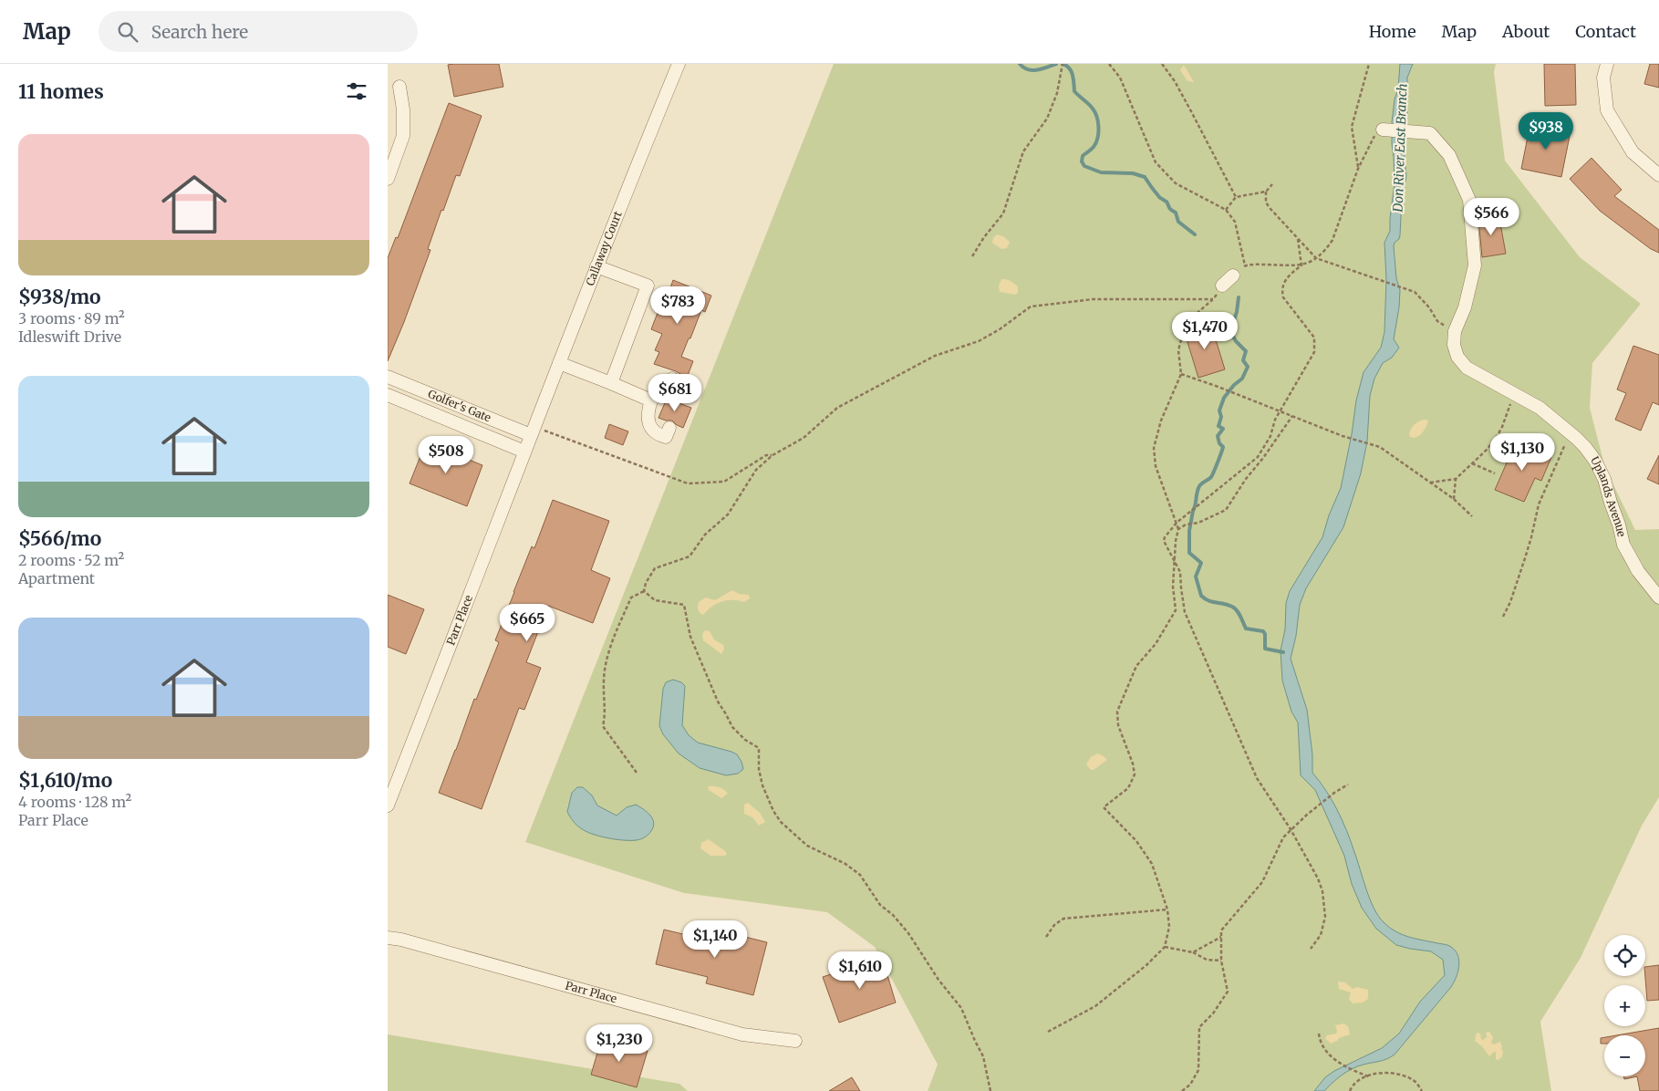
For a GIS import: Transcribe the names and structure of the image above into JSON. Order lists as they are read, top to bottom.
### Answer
{
  "streets": {
    "street": [
      "Callaway Court",
      "Golfer's Gate",
      "Uplands Avenue",
      "Parr Place"
    ]
  },
  "crossings": [
    ["Callaway Court", "Golfer's Gate"],
    ["Callaway Court", "Parr Place"],
    ["Golfer's Gate", "Parr Place"]
  ],
  "water": ["Don River East Branch"],
  "page": {
    "header": "Map",
    "search": "Search here",
    "nav": [
      "Home",
      "Map",
      "About",
      "Contact"
    ],
    "heading": "11 homes",
    "price": [
      "$938",
      "$566",
      "$783",
      "$1,470",
      "$681",
      "$1,130",
      "$508",
      "$665",
      "$1,140",
      "$1,610",
      "$1,230"
    ],
    "list": [
      {
        "name": "$938/mo",
        "note": "3 rooms · 89 m² · Idleswift Drive"
      },
      {
        "name": "$566/mo",
        "note": "2 rooms · 52 m² · Apartment"
      },
      {
        "name": "$1,610/mo",
        "note": "4 rooms · 128 m² · Parr Place"
      }
    ],
    "map_buttons": ["+", "−"]
  }
}
